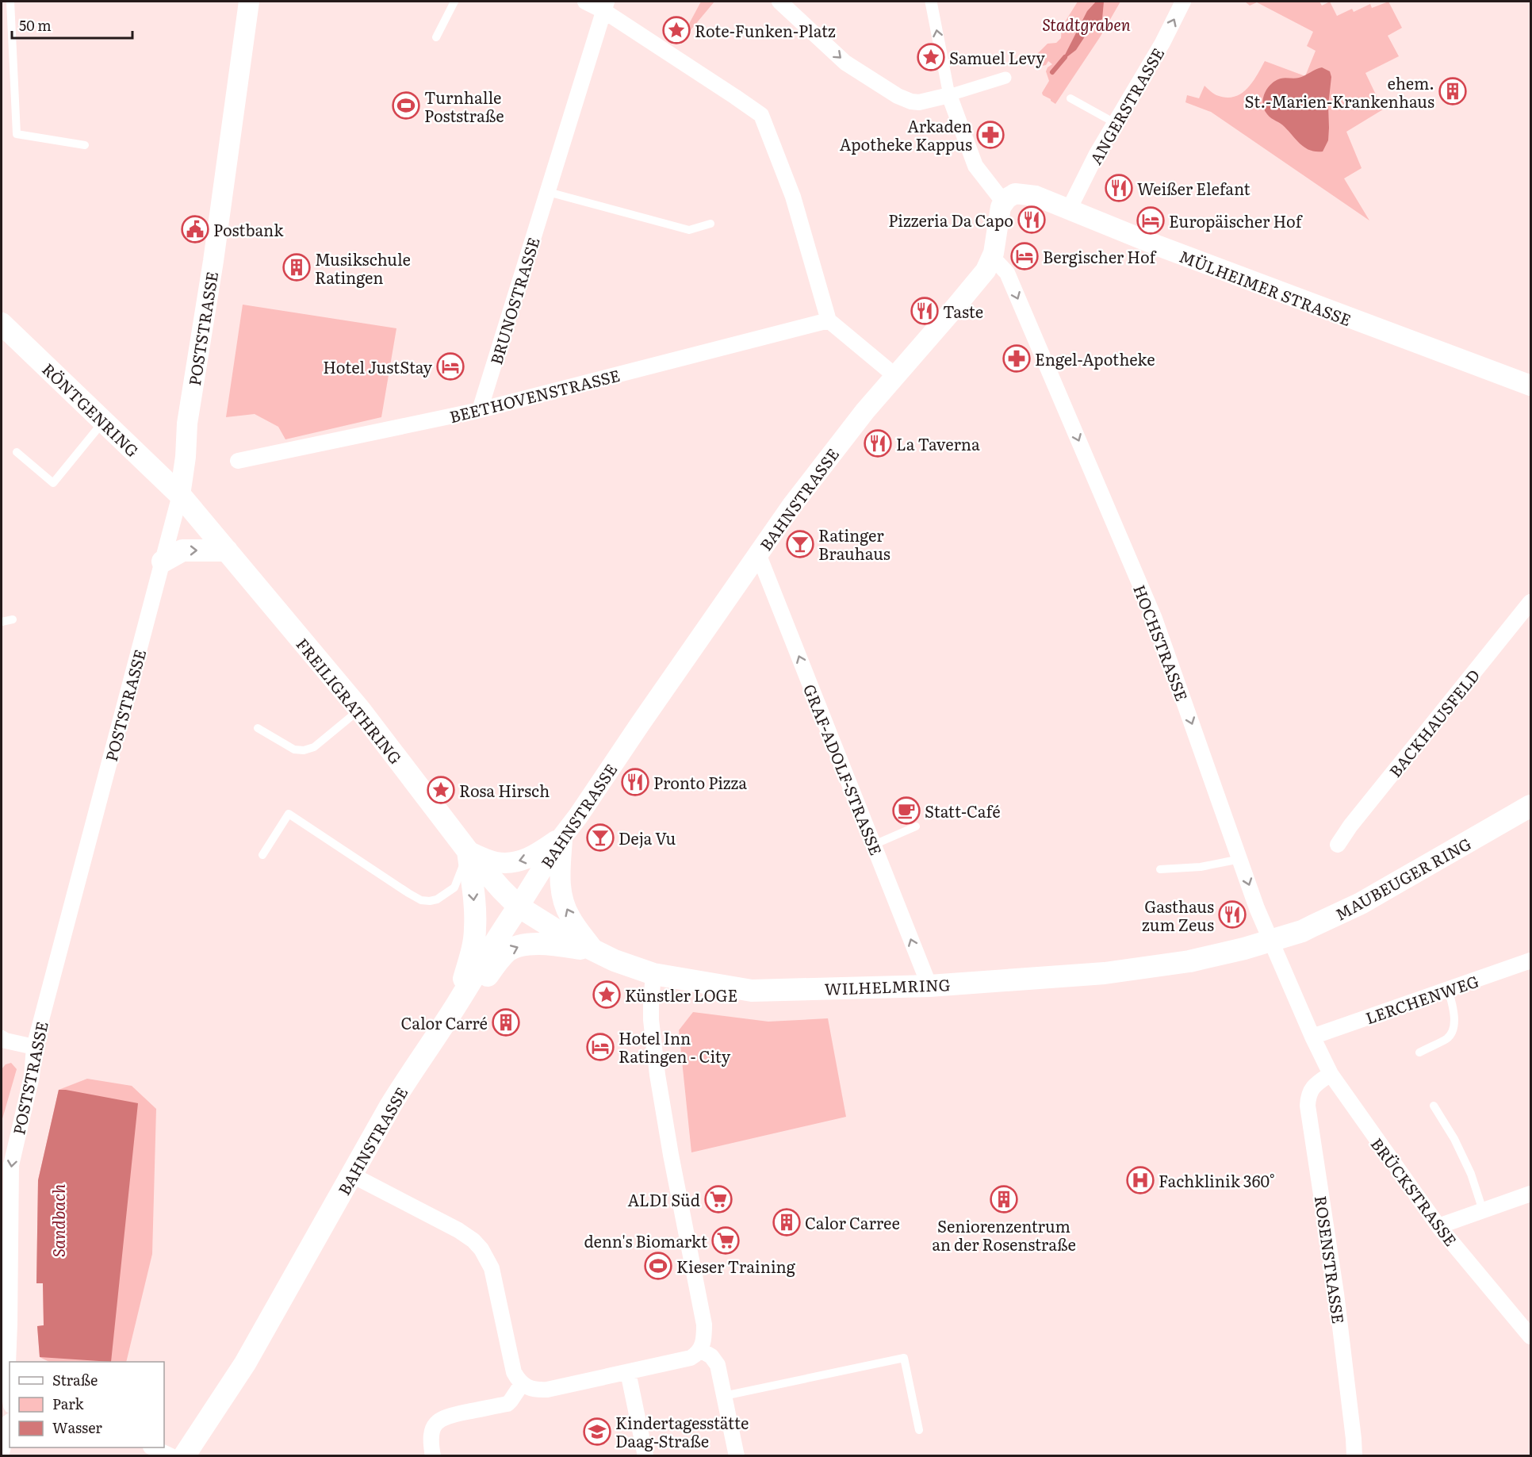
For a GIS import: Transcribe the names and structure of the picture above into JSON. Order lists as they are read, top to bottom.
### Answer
{
  "streets": {
    "main road": [
      "RÖNTGENRING",
      "BAHNSTRASSE",
      "FREILIGRATHRING",
      "MAUBEUGER RING",
      "WILHELMRING"
    ],
    "street": [
      "ANGERSTRASSE",
      "MÜLHEIMER STRASSE",
      "BRUNOSTRASSE",
      "POSTSTRASSE",
      "BEETHOVENSTRASSE",
      "HOCHSTRASSE",
      "BACKHAUSFELD",
      "GRAF-ADOLF-STRASSE",
      "LERCHENWEG",
      "BRÜCKSTRASSE",
      "ROSENSTRASSE"
    ]
  },
  "crossings": [
    ["ANGERSTRASSE", "MÜLHEIMER STRASSE"],
    ["MÜLHEIMER STRASSE", "BAHNSTRASSE"],
    ["BRUNOSTRASSE", "BEETHOVENSTRASSE"],
    ["POSTSTRASSE", "RÖNTGENRING"],
    ["POSTSTRASSE", "FREILIGRATHRING"],
    ["RÖNTGENRING", "FREILIGRATHRING"],
    ["BAHNSTRASSE", "HOCHSTRASSE"],
    ["BAHNSTRASSE", "FREILIGRATHRING"],
    ["BAHNSTRASSE", "GRAF-ADOLF-STRASSE"],
    ["BAHNSTRASSE", "WILHELMRING"],
    ["HOCHSTRASSE", "MAUBEUGER RING"],
    ["HOCHSTRASSE", "WILHELMRING"],
    ["HOCHSTRASSE", "LERCHENWEG"],
    ["HOCHSTRASSE", "BRÜCKSTRASSE"],
    ["FREILIGRATHRING", "WILHELMRING"],
    ["GRAF-ADOLF-STRASSE", "WILHELMRING"],
    ["MAUBEUGER RING", "WILHELMRING"],
    ["LERCHENWEG", "BRÜCKSTRASSE"],
    ["BRÜCKSTRASSE", "ROSENSTRASSE"]
  ],
  "one_way": ["ANGERSTRASSE", "HOCHSTRASSE", "GRAF-ADOLF-STRASSE"],
  "water": ["Sandbach"],
  "parks": ["Stadtgraben"],
  "places": {
    "place": [
      "Rote-Funken-Platz",
      "Samuel Levy",
      "Rosa Hirsch",
      "Künstler LOGE"
    ],
    "building": [
      "ehem. St.-Marien-Krankenhaus",
      "Musikschule Ratingen",
      "Calor Carré",
      "Seniorenzentrum an der Rosenstraße",
      "Calor Carree"
    ],
    "sports": ["Turnhalle Poststraße", "Kieser Training"],
    "pharmacy": ["Arkaden Apotheke Kappus", "Engel-Apotheke"],
    "restaurant": [
      "Weißer Elefant",
      "Pizzeria Da Capo",
      "Taste",
      "La Taverna",
      "Pronto Pizza",
      "Gasthaus zum Zeus"
    ],
    "hotel": [
      "Europäischer Hof",
      "Bergischer Hof",
      "Hotel JustStay",
      "Hotel Inn Ratingen - City"
    ],
    "public building": ["Postbank"],
    "bar": ["Ratinger Brauhaus", "Deja Vu"],
    "cafe": ["Statt-Café"],
    "hospital": ["Fachklinik 360°"],
    "supermarket": ["ALDI Süd", "denn's Biomarkt"],
    "school or university": ["Kindertagesstätte Daag-Straße"]
  },
  "legend": ["Straße", "Park", "Wasser"],
  "scale_bar": "50 m"
}
